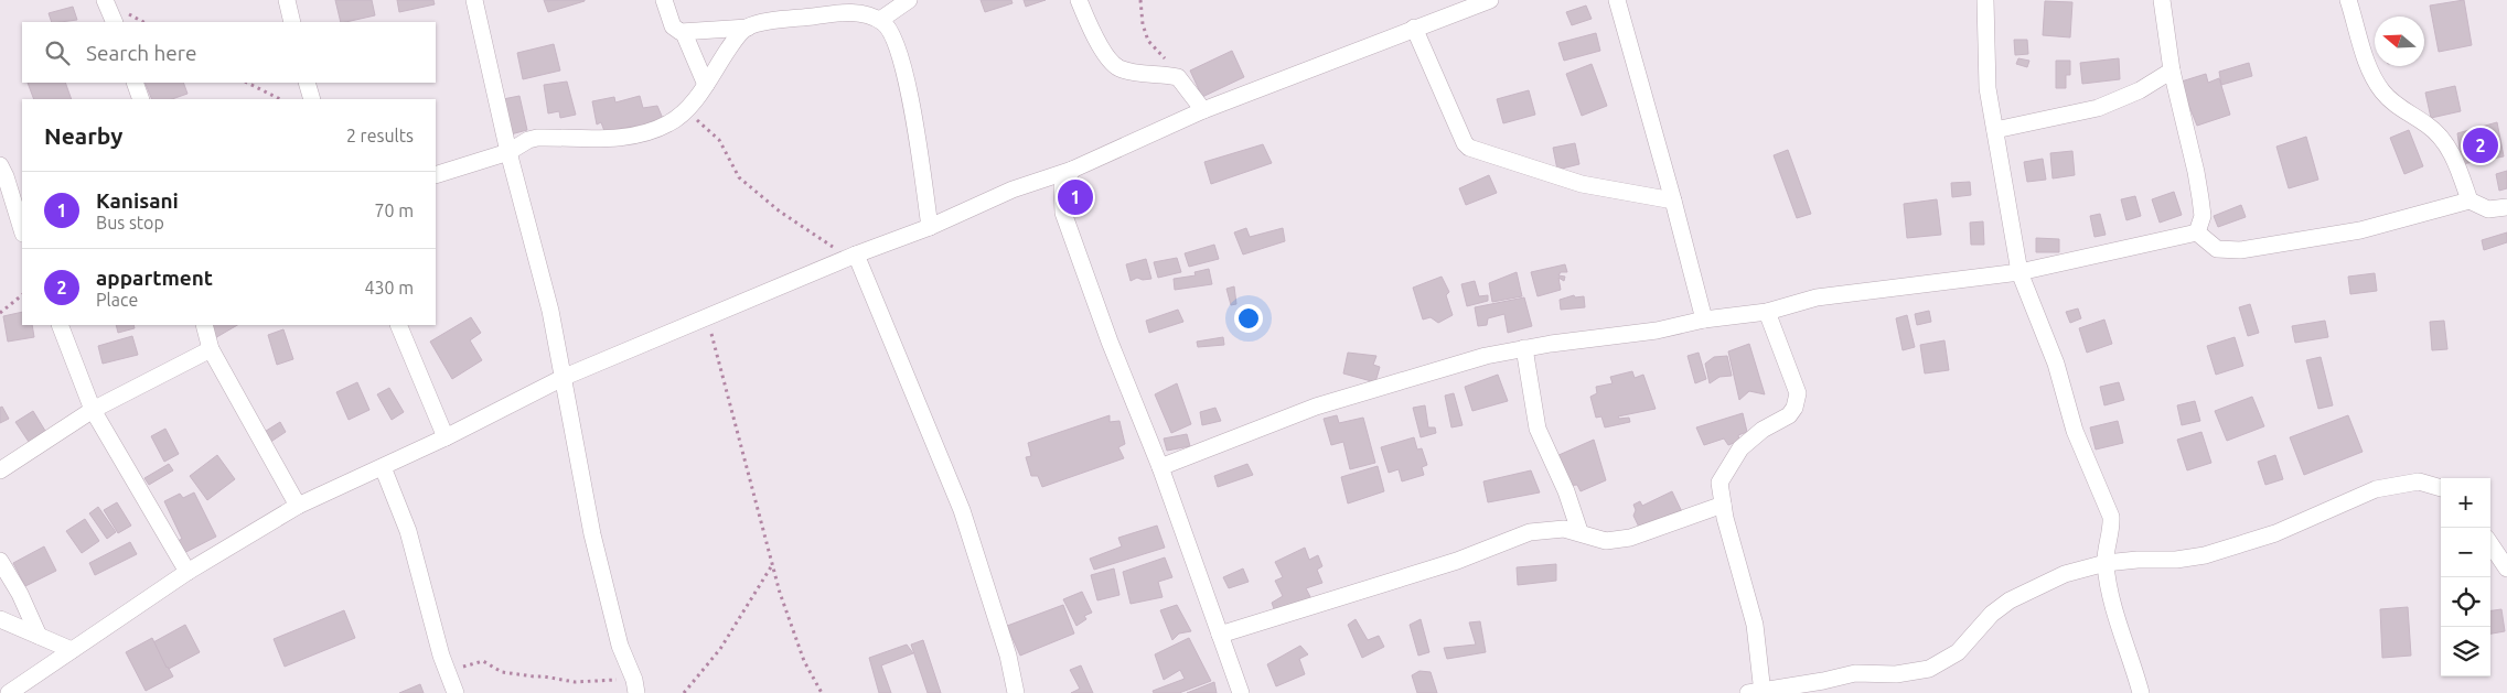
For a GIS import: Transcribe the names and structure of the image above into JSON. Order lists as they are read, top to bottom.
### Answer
{
  "north": "left",
  "page": {
    "search": "Search here",
    "heading": ["Nearby", "2 results"],
    "pins": ["2", "1"],
    "list": [
      {
        "mark": "1",
        "name": "Kanisani",
        "note": "Bus stop",
        "value": "70 m"
      },
      {
        "mark": "2",
        "name": "appartment",
        "note": "Place",
        "value": "430 m"
      }
    ],
    "map_buttons": ["+", "−"]
  }
}
